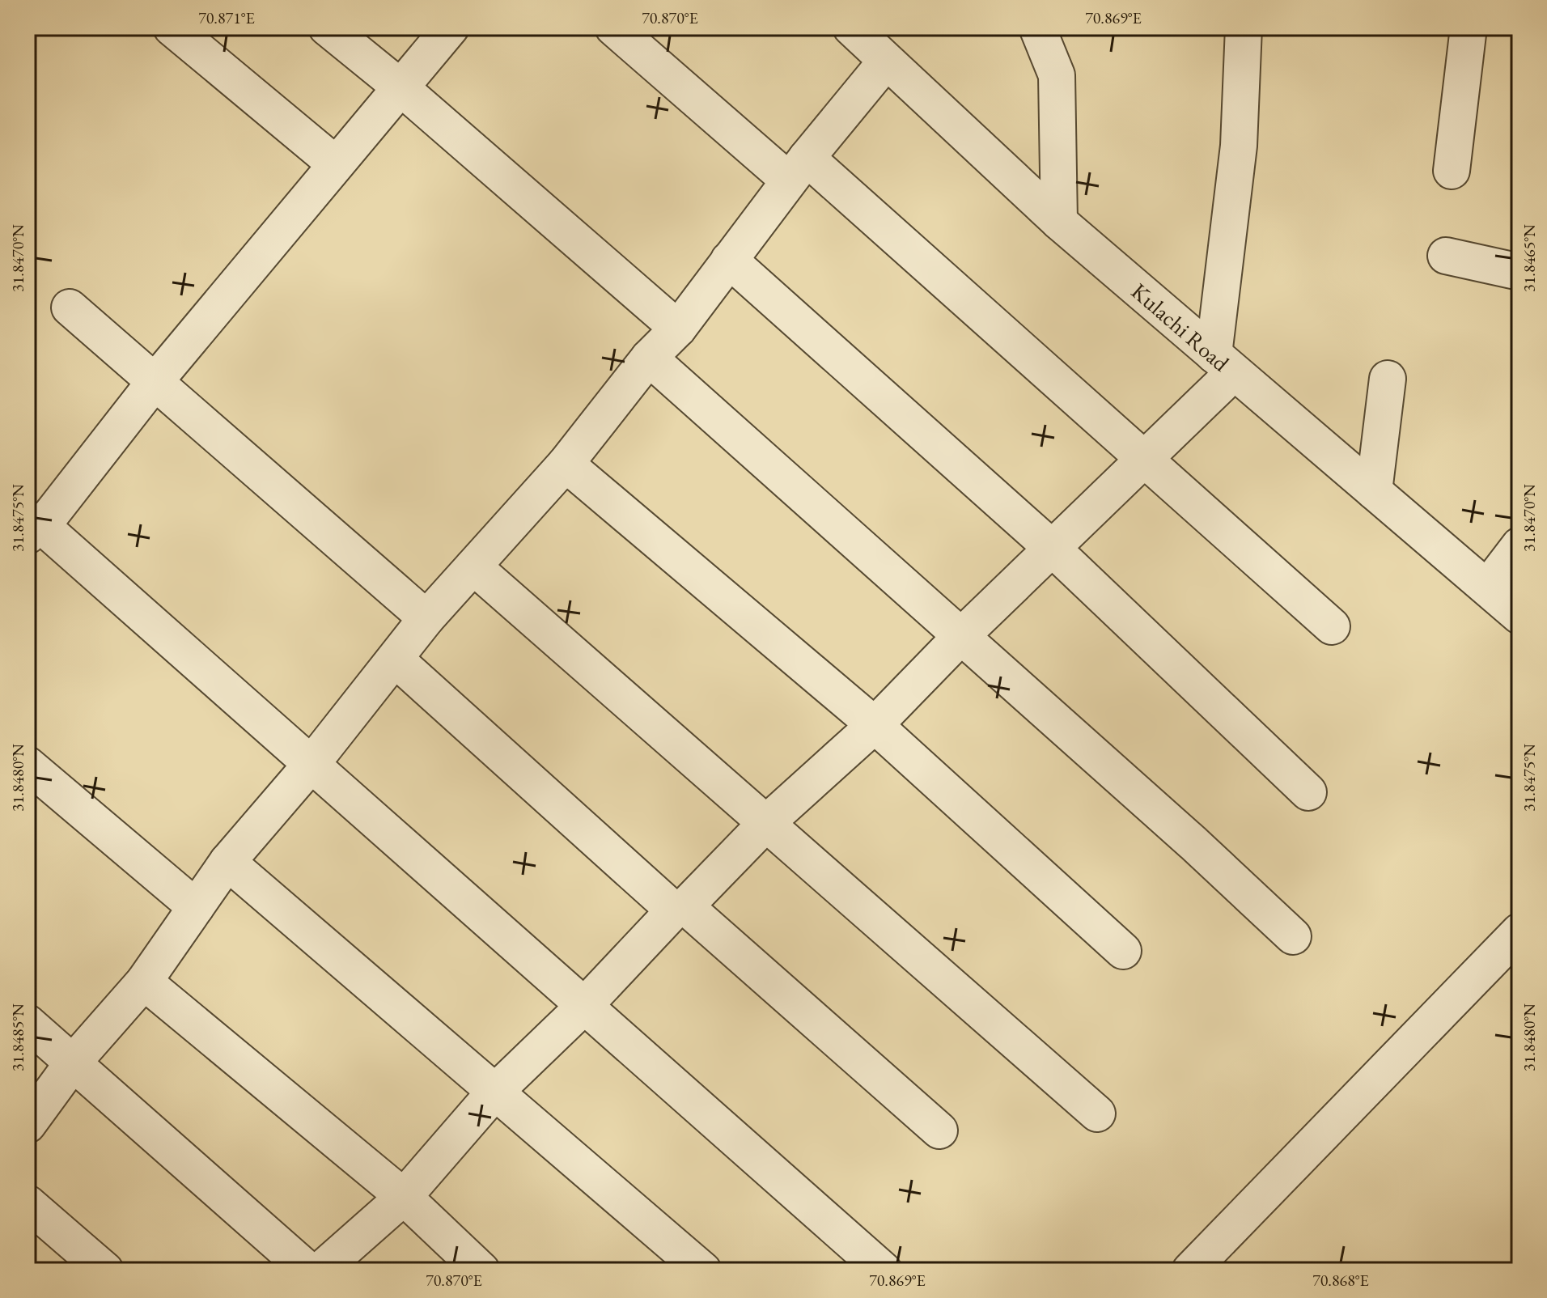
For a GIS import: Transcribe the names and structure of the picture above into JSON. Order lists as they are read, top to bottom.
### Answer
{
  "streets": {
    "street": ["Kulachi Road"]
  },
  "coordinates": [
    "70.871°E",
    "70.870°E",
    "70.869°E",
    "31.8470°N",
    "31.8465°N",
    "31.8475°N",
    "31.8480°N",
    "31.8485°N",
    "70.868°E"
  ]
}
